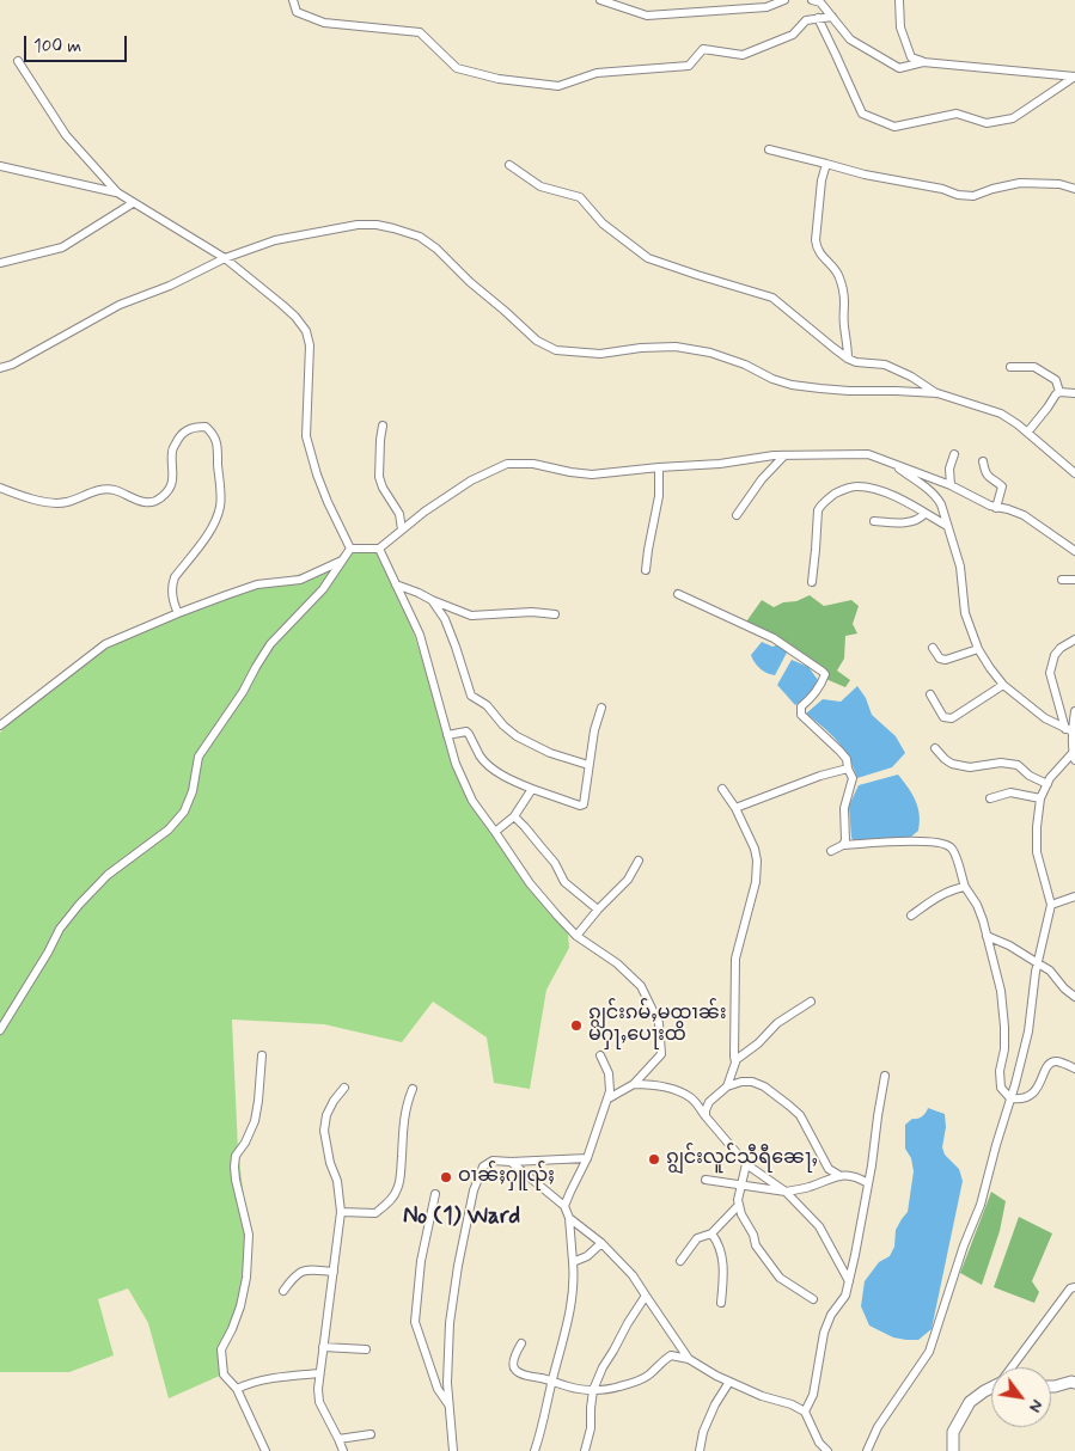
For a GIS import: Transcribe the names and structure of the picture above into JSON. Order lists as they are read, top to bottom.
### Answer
{
  "districts": ["No (1) Ward"],
  "places": ["ၵျွင်းၵမ်ႇမထၢၼ်း မႁႃႇပေႃးထိ", "ၵျွင်းလူင်သီရီၼေႃႇ", "ဝၢၼ်ႈႁူၺ်ႈ"],
  "scale_bar": "100 m",
  "north": "bottom right"
}
